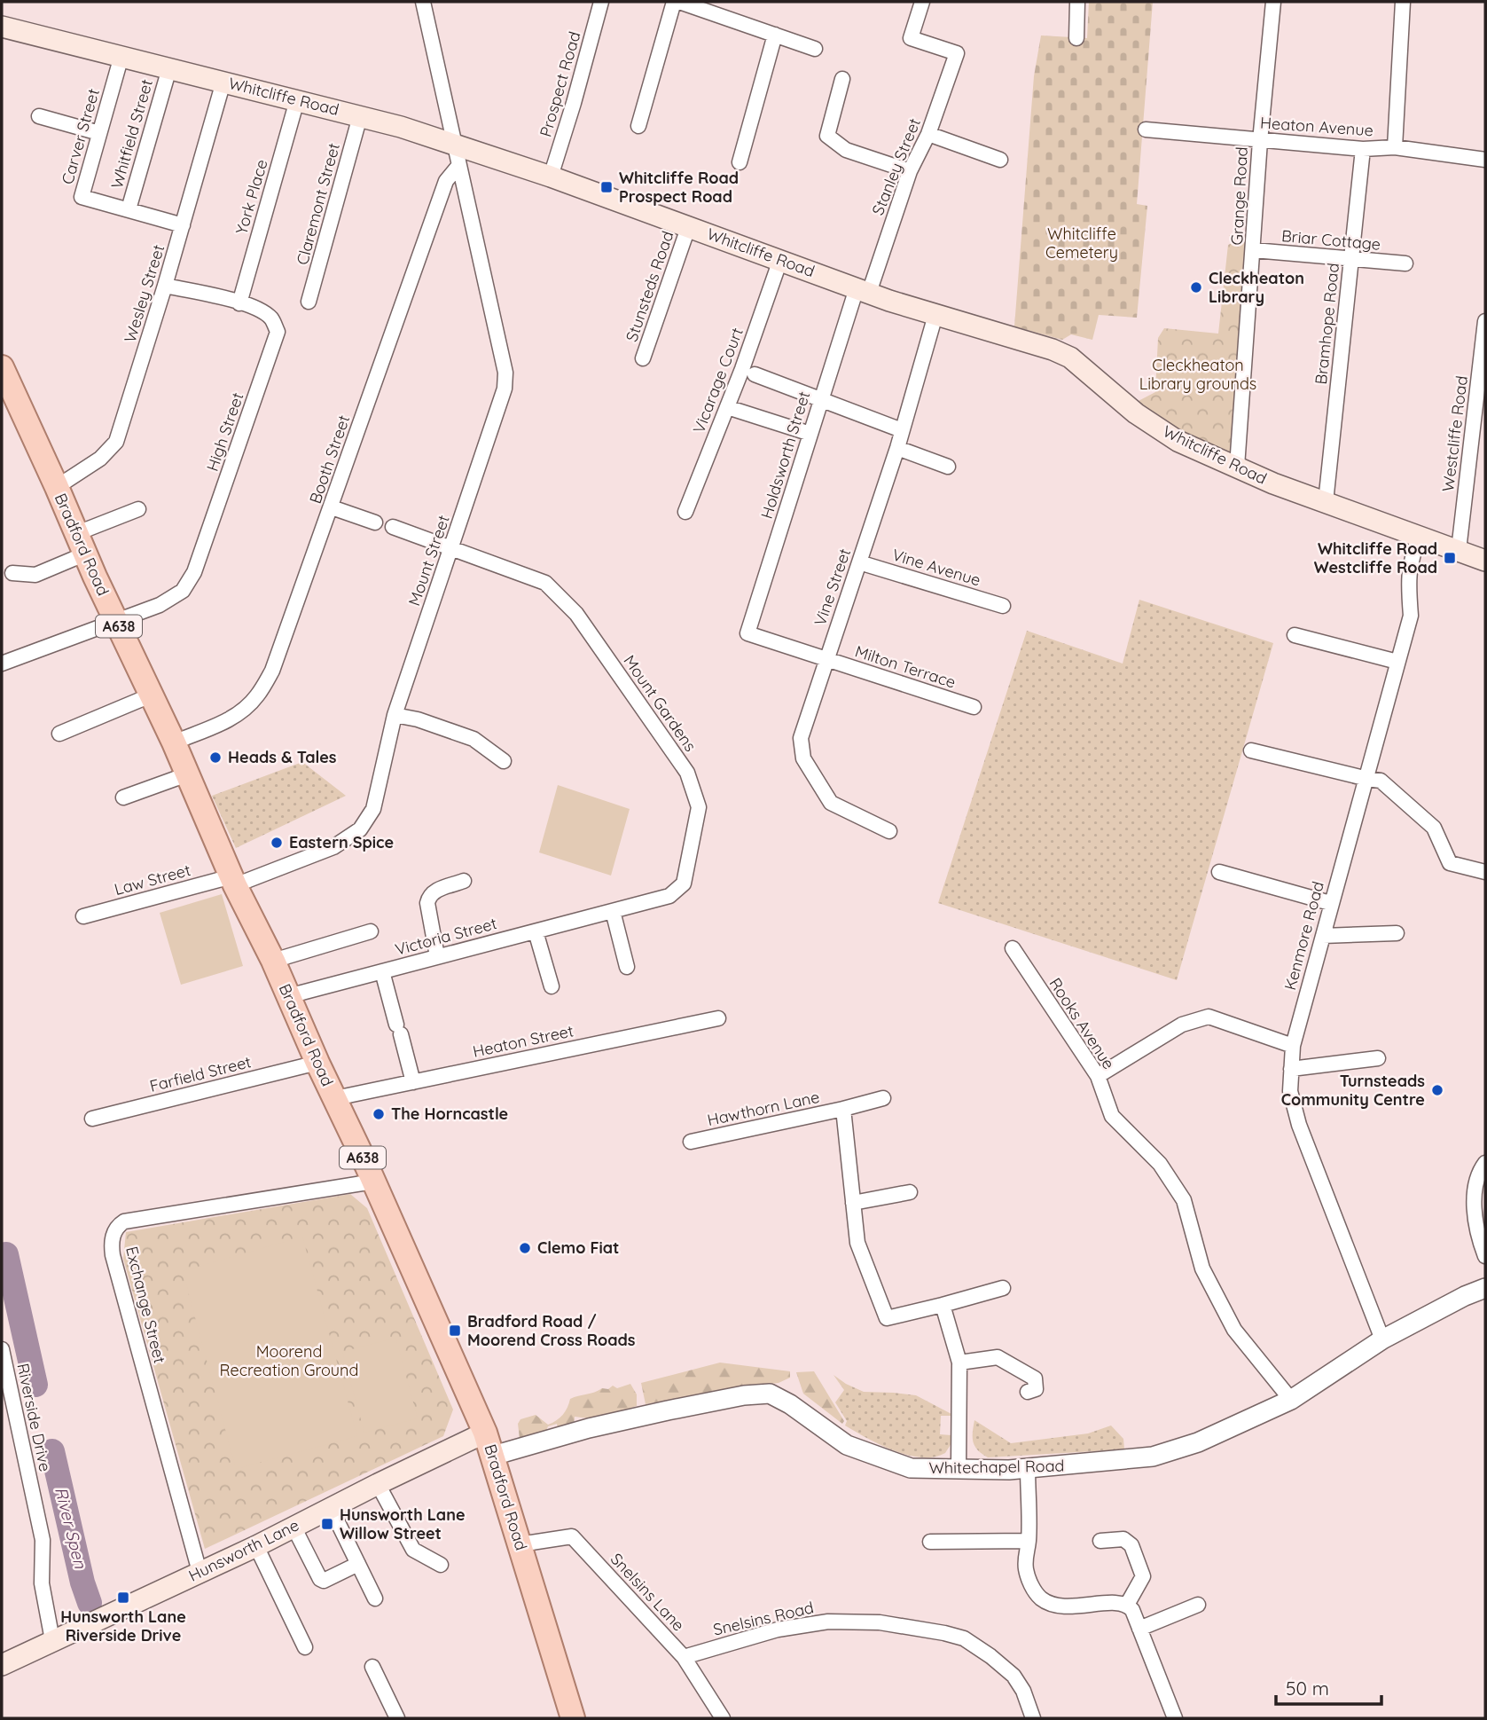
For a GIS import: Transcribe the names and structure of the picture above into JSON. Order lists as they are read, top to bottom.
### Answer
{
  "streets": {
    "main road": [
      "Whitcliffe Road",
      "Bradford Road",
      "A638",
      "Hunsworth Lane"
    ],
    "street": [
      "Prospect Road",
      "Heaton Avenue",
      "Whitfield Street",
      "Carver Street",
      "Stanley Street",
      "Grange Road",
      "York Place",
      "Claremont Street",
      "Briar Cottage",
      "Stunsteds Road",
      "Wesley Street",
      "Bramhope Road",
      "Vicarage Court",
      "High Street",
      "Westcliffe Road",
      "Holdsworth Street",
      "Booth Street",
      "Mount Street",
      "Vine Avenue",
      "Vine Street",
      "Milton Terrace",
      "Mount Gardens",
      "Law Street",
      "Kenmore Road",
      "Victoria Street",
      "Rooks Avenue",
      "Heaton Street",
      "Farfield Street",
      "Hawthorn Lane",
      "Exchange Street",
      "Riverside Drive",
      "Whitechapel Road",
      "Snelsins Lane",
      "Snelsins Road"
    ]
  },
  "crossings": [
    ["Prospect Road", "Whitcliffe Road"],
    ["Whitcliffe Road", "Whitfield Street"],
    ["Whitcliffe Road", "Carver Street"],
    ["Whitcliffe Road", "Stanley Street"],
    ["Whitcliffe Road", "Grange Road"],
    ["Whitcliffe Road", "York Place"],
    ["Whitcliffe Road", "Claremont Street"],
    ["Whitcliffe Road", "Stunsteds Road"],
    ["Whitcliffe Road", "Wesley Street"],
    ["Whitcliffe Road", "Bramhope Road"],
    ["Whitcliffe Road", "Vicarage Court"],
    ["Whitcliffe Road", "Westcliffe Road"],
    ["Whitcliffe Road", "Holdsworth Street"],
    ["Whitcliffe Road", "Vine Street"],
    ["Whitcliffe Road", "Kenmore Road"],
    ["Heaton Avenue", "Grange Road"],
    ["Heaton Avenue", "Bramhope Road"],
    ["Whitfield Street", "Carver Street"],
    ["Carver Street", "Wesley Street"],
    ["Stanley Street", "Holdsworth Street"],
    ["Grange Road", "Briar Cottage"],
    ["York Place", "High Street"],
    ["Briar Cottage", "Bramhope Road"],
    ["Wesley Street", "High Street"],
    ["Wesley Street", "Bradford Road"],
    ["High Street", "Bradford Road"],
    ["Holdsworth Street", "Milton Terrace"],
    ["Booth Street", "Bradford Road"],
    ["Booth Street", "Mount Street"],
    ["Bradford Road", "Mount Street"],
    ["Bradford Road", "Law Street"],
    ["Bradford Road", "Victoria Street"],
    ["Bradford Road", "Heaton Street"],
    ["Bradford Road", "Farfield Street"],
    ["Bradford Road", "Exchange Street"],
    ["Bradford Road", "Whitechapel Road"],
    ["Bradford Road", "Hunsworth Lane"],
    ["Bradford Road", "Snelsins Lane"],
    ["Mount Street", "Mount Gardens"],
    ["Mount Street", "Law Street"],
    ["Vine Avenue", "Vine Street"],
    ["Vine Street", "Milton Terrace"],
    ["Mount Gardens", "Victoria Street"],
    ["Kenmore Road", "Whitechapel Road"],
    ["Rooks Avenue", "Whitechapel Road"],
    ["Exchange Street", "Hunsworth Lane"],
    ["Riverside Drive", "Hunsworth Lane"],
    ["Snelsins Lane", "Snelsins Road"]
  ],
  "water": ["River Spen"],
  "parks": ["Whitcliffe Cemetery", "Cleckheaton Library grounds", "Moorend Recreation Ground"],
  "places": {
    "transit": [
      "Whitcliffe Road Prospect Road",
      "Whitcliffe Road Westcliffe Road",
      "Bradford Road / Moorend Cross Roads",
      "Hunsworth Lane Willow Street",
      "Hunsworth Lane Riverside Drive"
    ],
    "other": [
      "Cleckheaton Library",
      "Heads & Tales",
      "Eastern Spice",
      "Turnsteads Community Centre",
      "The Horncastle",
      "Clemo Fiat"
    ]
  },
  "scale_bar": "50 m"
}
